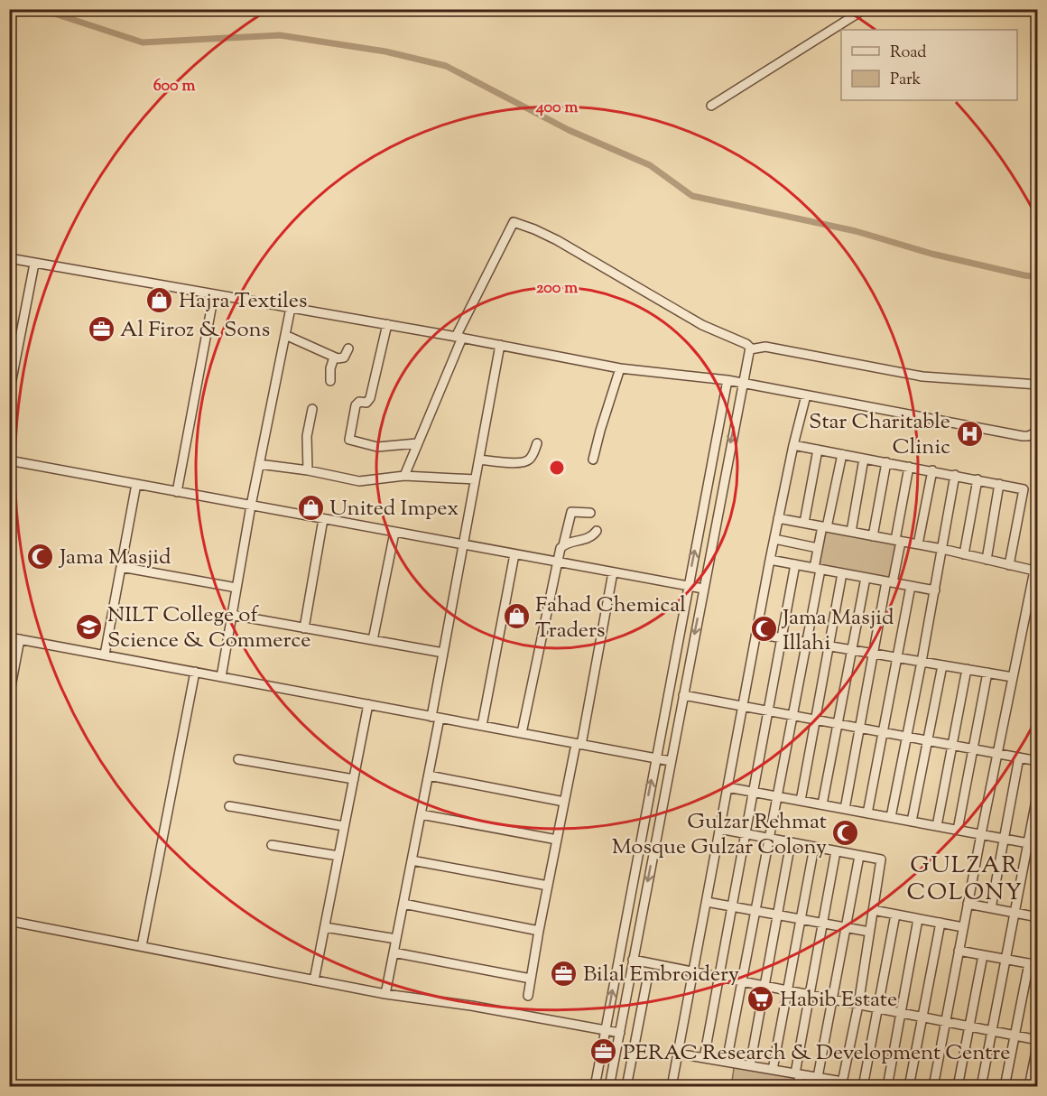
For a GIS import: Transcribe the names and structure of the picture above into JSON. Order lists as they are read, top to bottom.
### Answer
{
  "districts": ["GULZAR COLONY"],
  "places": {
    "shop": ["Hajra Textiles", "United Impex", "Fahad Chemical Traders"],
    "office": ["Al Firoz & Sons", "Bilal Embroidery", "PERAC Research & Development Centre"],
    "hospital": ["Star Charitable Clinic"],
    "mosque": ["Jama Masjid", "Jama Masjid Illahi", "Gulzar Rehmat Mosque Gulzar Colony"],
    "school or university": ["NILT College of Science & Commerce"],
    "supermarket": ["Habib Estate"]
  },
  "legend": ["Road", "Park"],
  "rings": ["600 m", "400 m", "200 m"]
}
